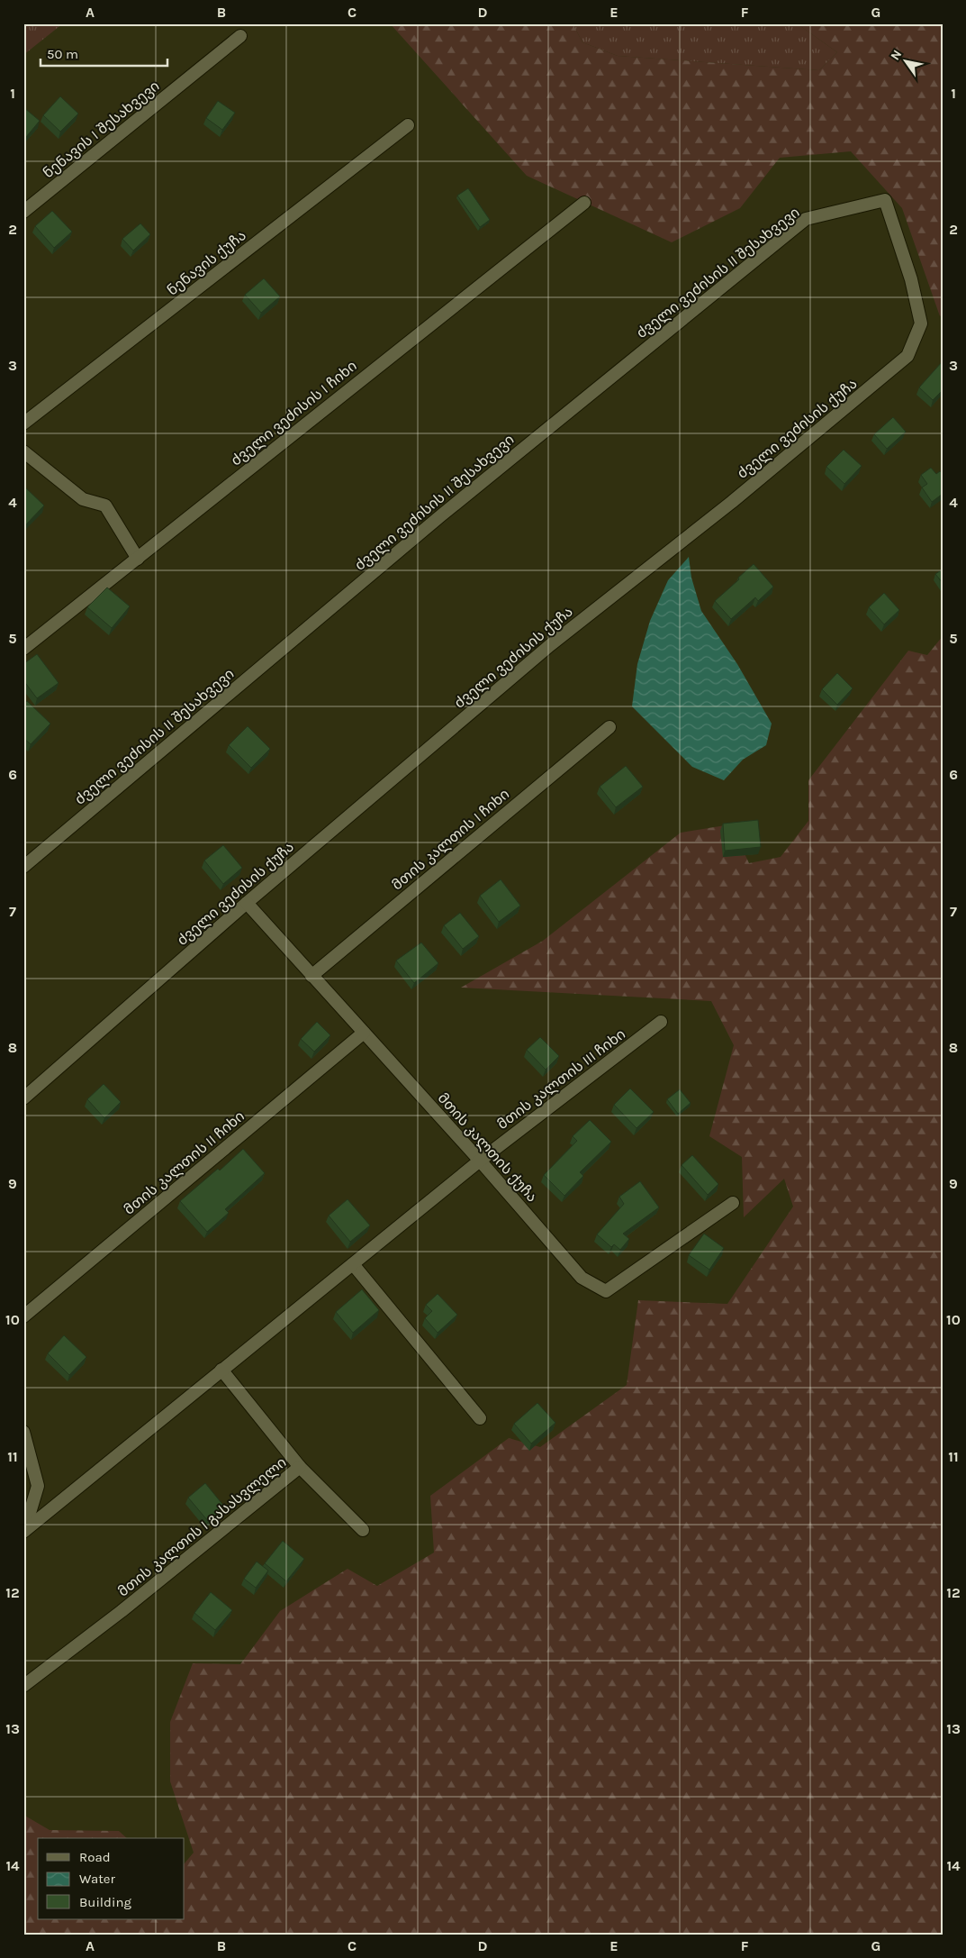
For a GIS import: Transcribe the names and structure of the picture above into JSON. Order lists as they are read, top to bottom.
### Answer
{
  "streets": {
    "street": [
      "ნენავის I შესახვევი",
      "ნენავის ქუჩა",
      "ძველი ვეძისის II შესახვევი",
      "ძველი ვეძისის I ჩიხი",
      "ძველი ვეძისის ქუჩა",
      "მთის კალთის I ჩიხი",
      "მთის კალთის III ჩიხი",
      "მთის კალთის ქუჩა",
      "მთის კალთის II ჩიხი",
      "მთის კალთის I გასასვლელი"
    ]
  },
  "crossings": [
    ["ძველი ვეძისის II შესახვევი", "ძველი ვეძისის ქუჩა"],
    ["ძველი ვეძისის ქუჩა", "მთის კალთის ქუჩა"],
    ["მთის კალთის I ჩიხი", "მთის კალთის ქუჩა"],
    ["მთის კალთის III ჩიხი", "მთის კალთის ქუჩა"],
    ["მთის კალთის ქუჩა", "მთის კალთის II ჩიხი"]
  ],
  "legend": ["Road", "Water", "Building"],
  "scale_bar": "50 m",
  "north": "top left",
  "grid": {
    "columns": [
      "A",
      "B",
      "C",
      "D",
      "E",
      "F",
      "G"
    ],
    "rows": [
      "1",
      "2",
      "3",
      "4",
      "5",
      "6",
      "7",
      "8",
      "9",
      "10",
      "11",
      "12",
      "13",
      "14"
    ]
  }
}
